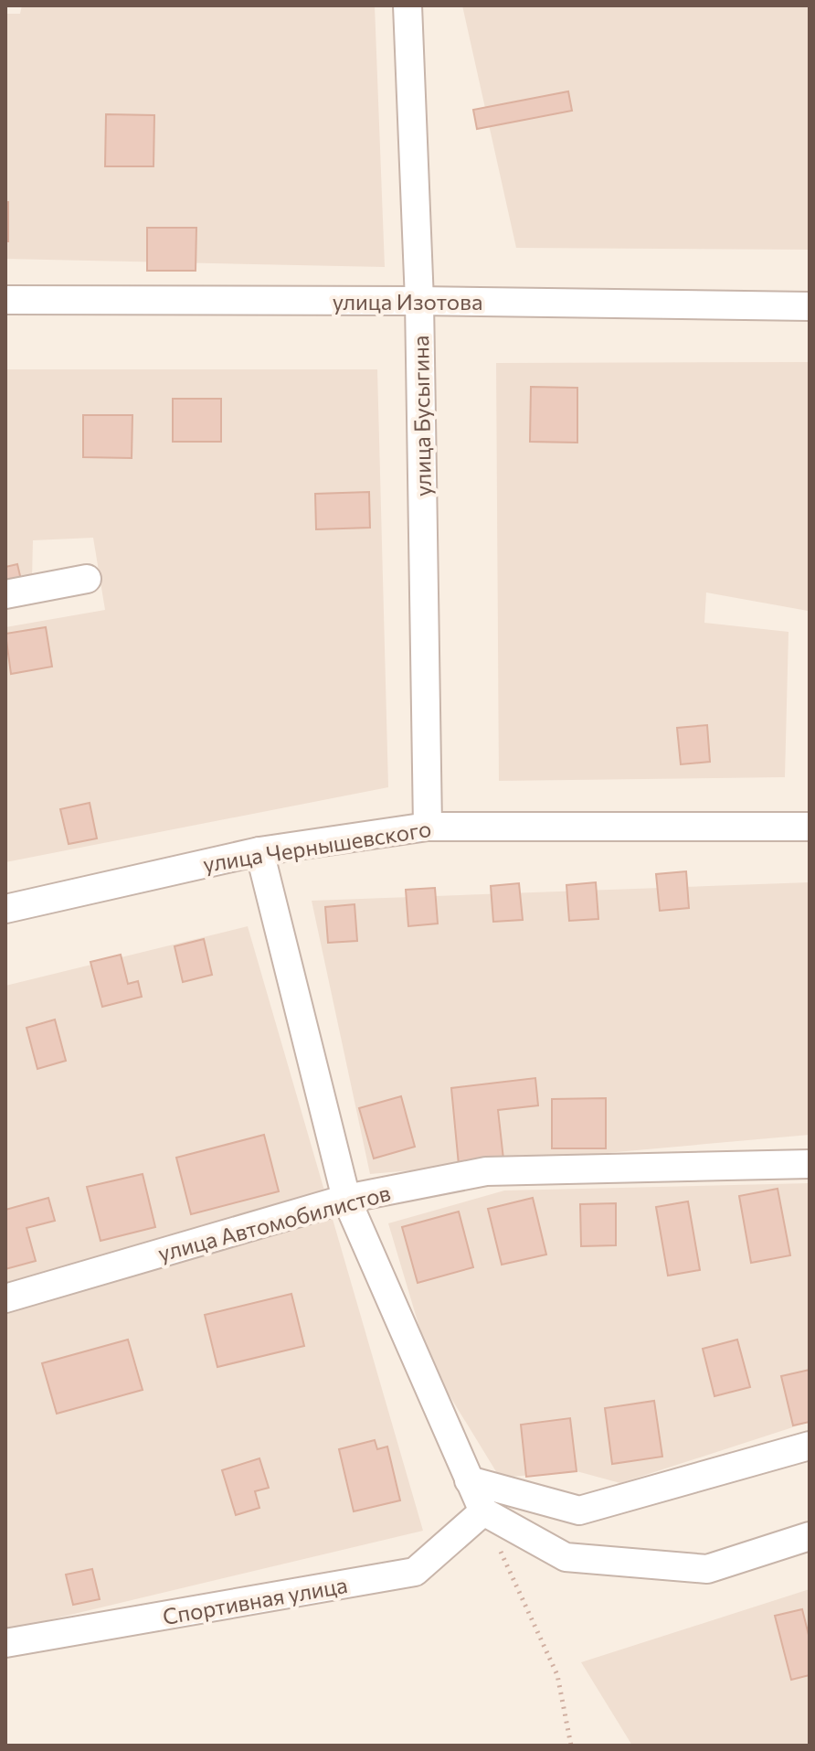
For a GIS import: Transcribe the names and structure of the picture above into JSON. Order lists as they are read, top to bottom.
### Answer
{
  "streets": {
    "street": [
      "улица Изотова",
      "улица Бусыгина",
      "улица Чернышевского",
      "улица Автомобилистов",
      "Спортивная улица"
    ]
  },
  "crossings": [
    ["улица Изотова", "улица Бусыгина"],
    ["улица Бусыгина", "улица Чернышевского"]
  ]
}
